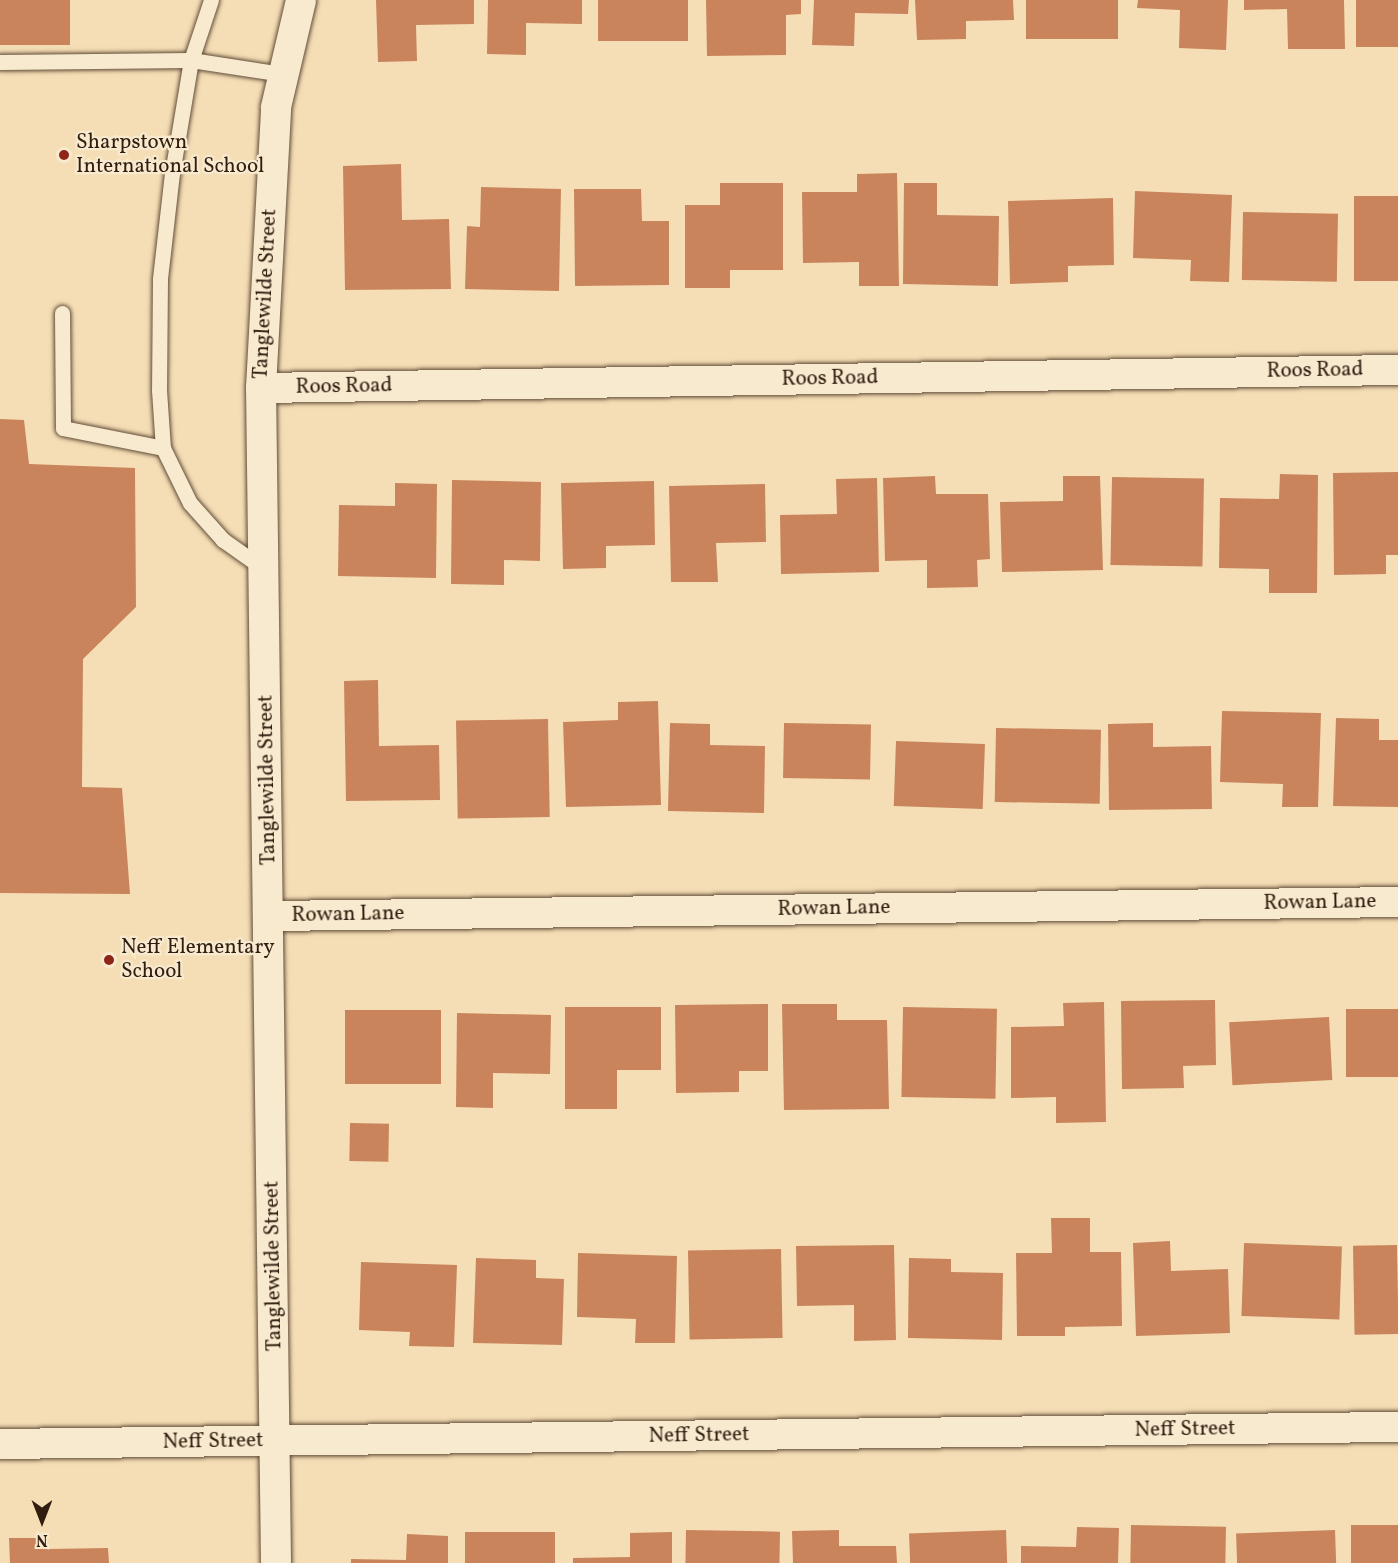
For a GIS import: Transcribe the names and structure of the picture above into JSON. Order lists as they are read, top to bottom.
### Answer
{
  "streets": {
    "street": [
      "Tanglewilde Street",
      "Roos Road",
      "Rowan Lane",
      "Neff Street"
    ]
  },
  "crossings": [
    ["Tanglewilde Street", "Roos Road"],
    ["Tanglewilde Street", "Rowan Lane"],
    ["Tanglewilde Street", "Neff Street"]
  ],
  "places": ["Sharpstown International School", "Neff Elementary School"],
  "north": "bottom"
}
